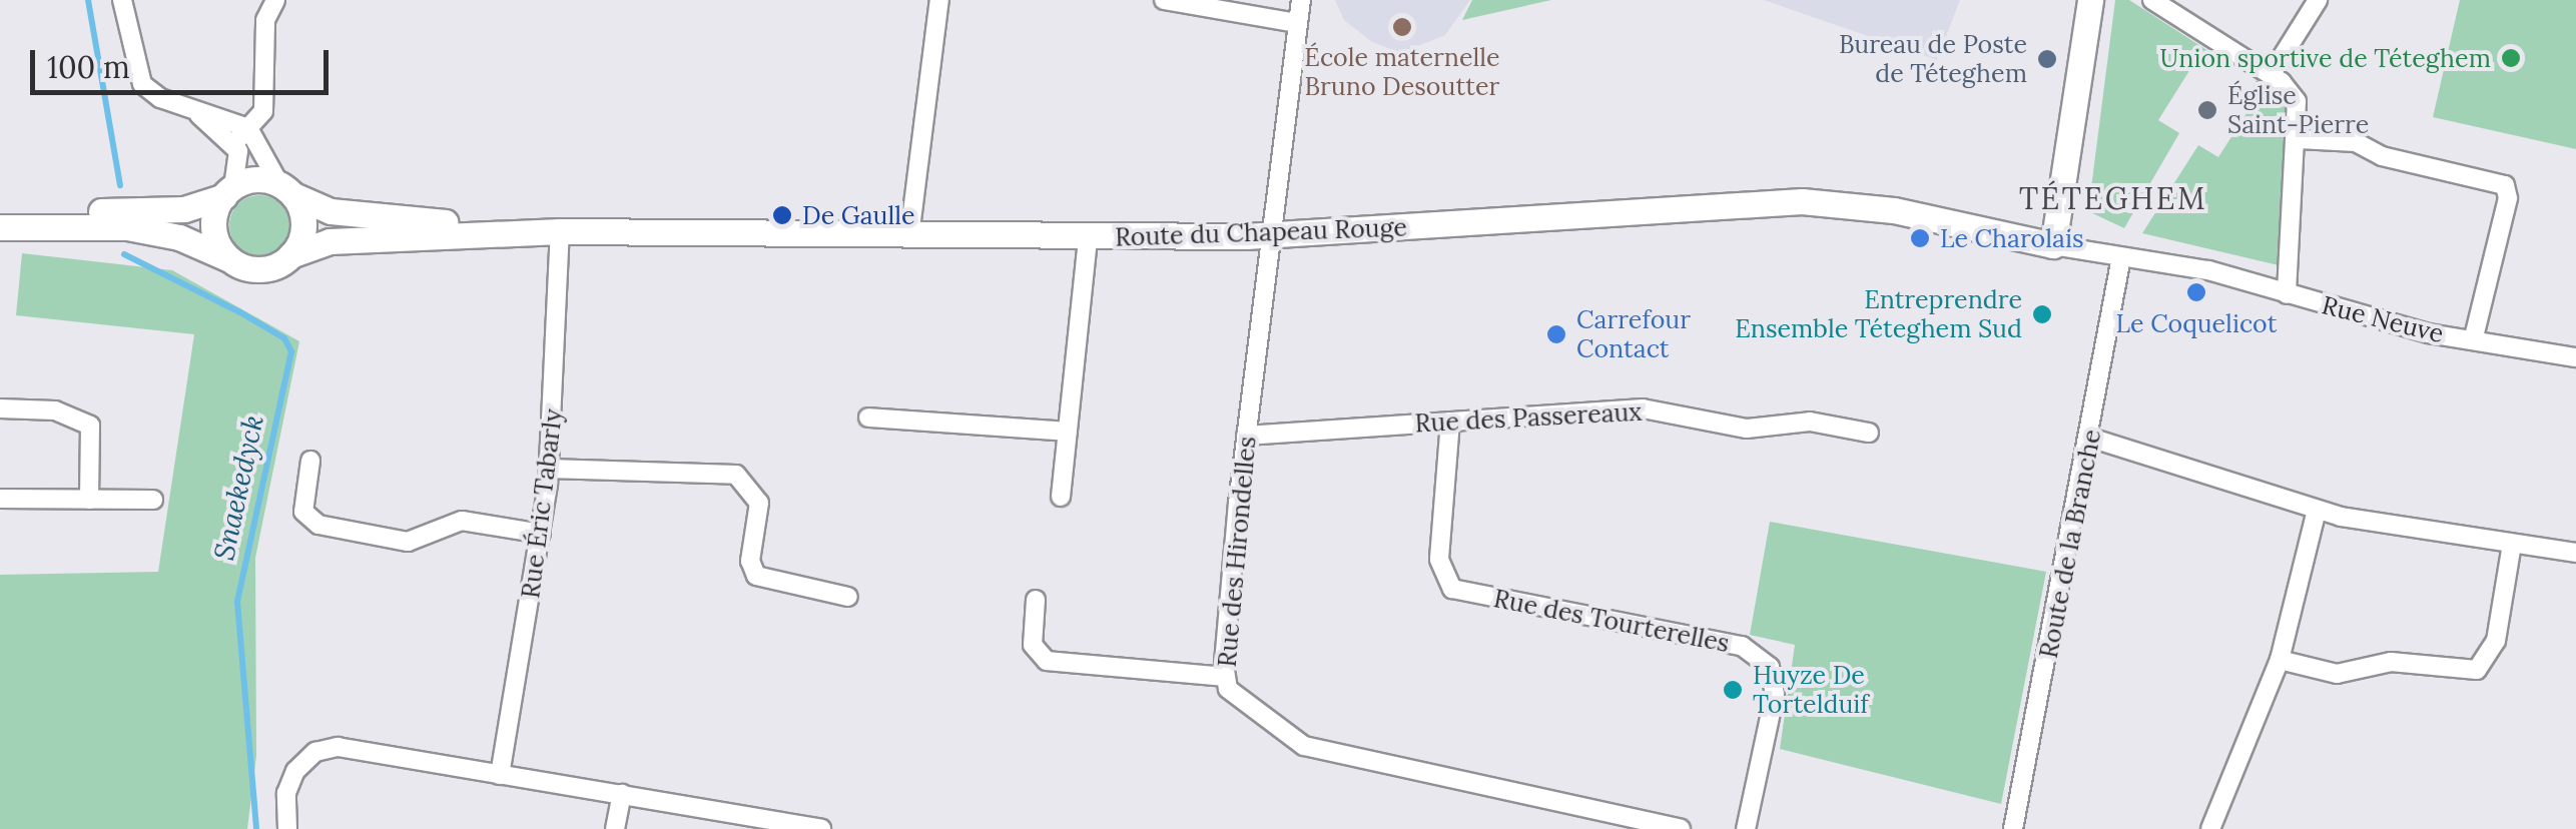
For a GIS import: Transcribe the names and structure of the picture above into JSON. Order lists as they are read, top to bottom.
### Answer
{
  "streets": {
    "street": [
      "Route du Chapeau Rouge",
      "Rue Neuve",
      "Rue des Passereaux",
      "Rue Éric Tabarly",
      "Route de la Branche",
      "Rue des Hirondelles",
      "Rue des Tourterelles"
    ]
  },
  "crossings": [
    ["Route du Chapeau Rouge", "Rue Neuve"],
    ["Route du Chapeau Rouge", "Rue Éric Tabarly"],
    ["Route du Chapeau Rouge", "Rue des Hirondelles"],
    ["Rue Neuve", "Route de la Branche"],
    ["Rue des Passereaux", "Rue des Hirondelles"],
    ["Rue des Passereaux", "Rue des Tourterelles"]
  ],
  "districts": ["TÉTEGHEM"],
  "water": ["Snaekedyck"],
  "places": [
    "École maternelle Bruno Desoutter",
    "Union sportive de Téteghem",
    "Bureau de Poste de Téteghem",
    "Église Saint-Pierre",
    "De Gaulle",
    "Le Charolais",
    "Le Coquelicot",
    "Entreprendre Ensemble Téteghem Sud",
    "Carrefour Contact",
    "Huyze De Tortelduif"
  ],
  "scale_bar": "100 m"
}
